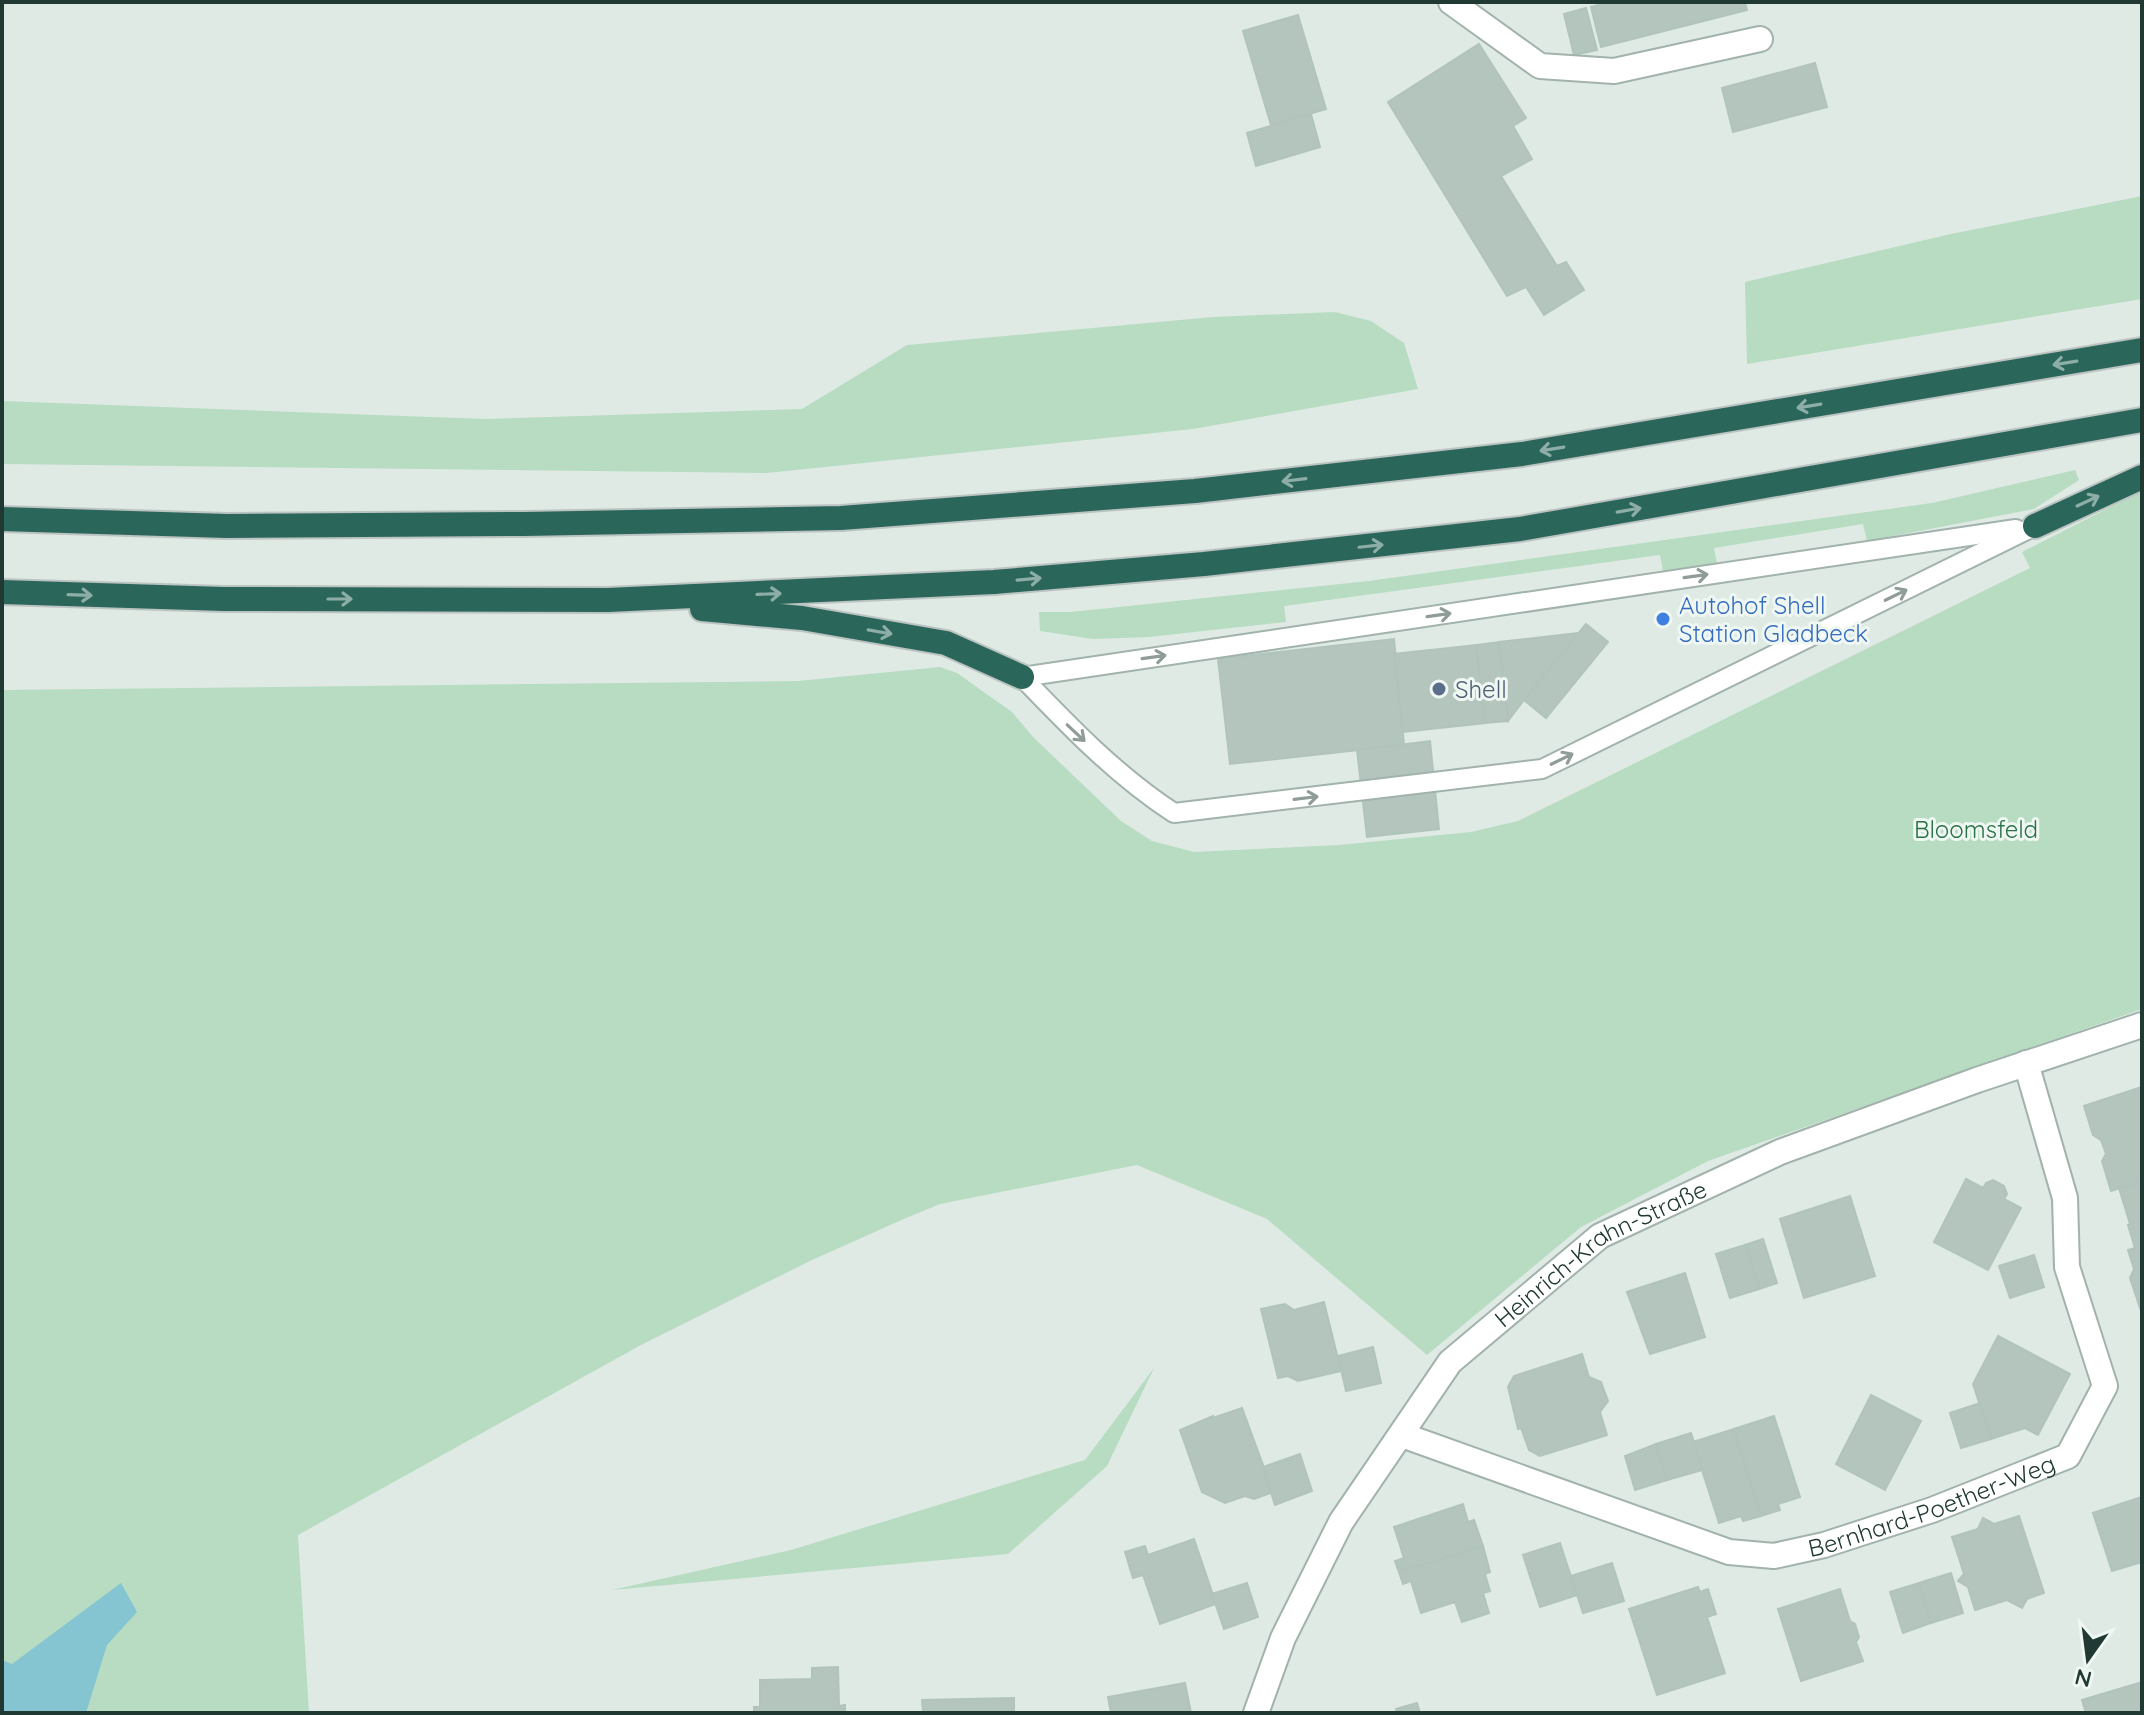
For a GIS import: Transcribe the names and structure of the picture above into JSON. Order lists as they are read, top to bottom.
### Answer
{
  "streets": {
    "street": ["Heinrich-Krahn-Straße", "Bernhard-Poether-Weg"]
  },
  "crossings": [
    ["Heinrich-Krahn-Straße", "Bernhard-Poether-Weg"]
  ],
  "parks": ["Bloomsfeld"],
  "places": ["Autohof Shell Station Gladbeck", "Shell"],
  "north": "bottom"
}
